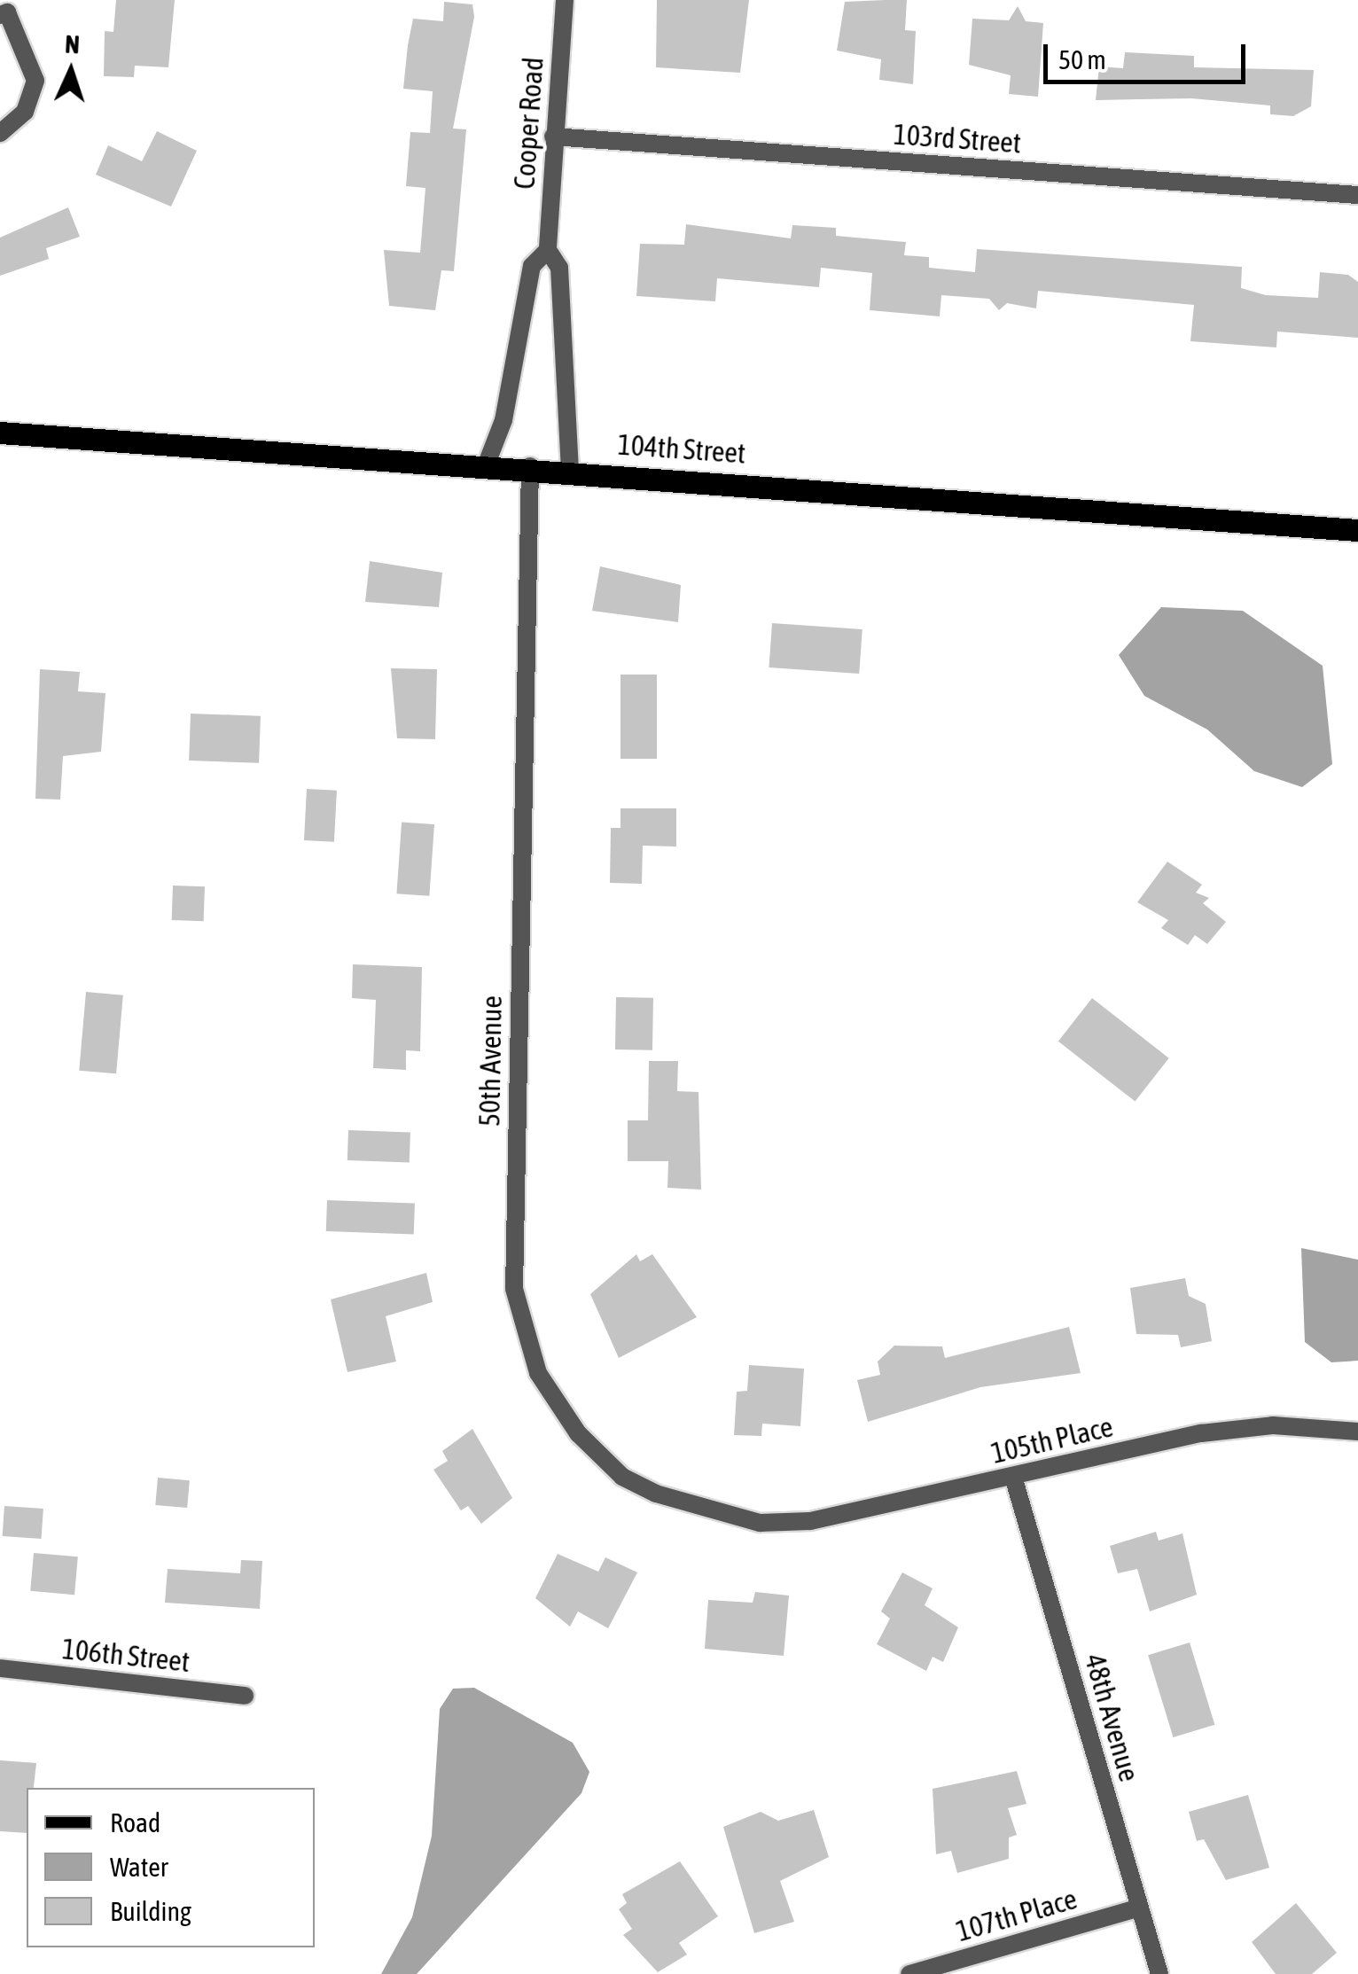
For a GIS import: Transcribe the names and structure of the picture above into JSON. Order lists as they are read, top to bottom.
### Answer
{
  "streets": {
    "main road": ["104th Street"],
    "street": [
      "Cooper Road",
      "103rd Street",
      "50th Avenue",
      "105th Place",
      "106th Street",
      "48th Avenue",
      "107th Place"
    ]
  },
  "crossings": [
    ["Cooper Road", "103rd Street"],
    ["Cooper Road", "104th Street"],
    ["104th Street", "50th Avenue"],
    ["50th Avenue", "105th Place"],
    ["105th Place", "48th Avenue"],
    ["48th Avenue", "107th Place"]
  ],
  "legend": ["Road", "Water", "Building"],
  "scale_bar": "50 m",
  "north": "top"
}
